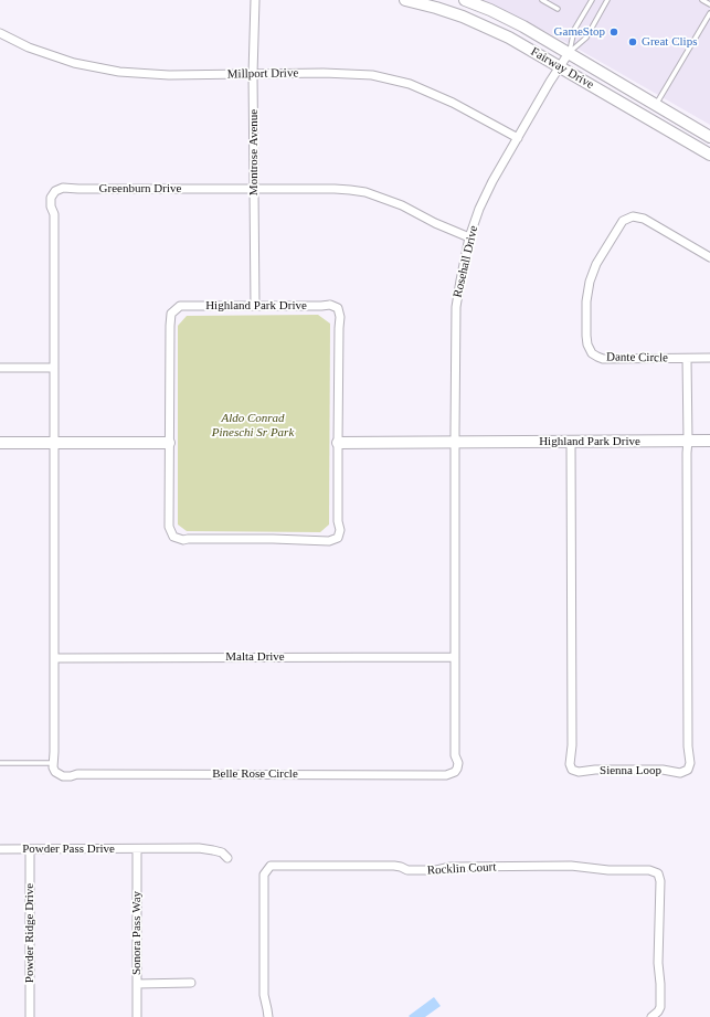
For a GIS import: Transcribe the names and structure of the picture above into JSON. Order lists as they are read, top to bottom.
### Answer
{
  "streets": {
    "main road": ["Fairway Drive", "Highland Park Drive"],
    "street": [
      "Millport Drive",
      "Montrose Avenue",
      "Greenburn Drive",
      "Rosehall Drive",
      "Dante Circle",
      "Malta Drive",
      "Sienna Loop",
      "Belle Rose Circle",
      "Powder Pass Drive",
      "Rocklin Court",
      "Powder Ridge Drive",
      "Sonora Pass Way"
    ]
  },
  "crossings": [
    ["Fairway Drive", "Rosehall Drive"],
    ["Millport Drive", "Montrose Avenue"],
    ["Millport Drive", "Rosehall Drive"],
    ["Montrose Avenue", "Greenburn Drive"],
    ["Montrose Avenue", "Highland Park Drive"],
    ["Greenburn Drive", "Rosehall Drive"],
    ["Rosehall Drive", "Highland Park Drive"],
    ["Rosehall Drive", "Belle Rose Circle"],
    ["Highland Park Drive", "Sienna Loop"],
    ["Highland Park Drive", "Belle Rose Circle"],
    ["Malta Drive", "Belle Rose Circle"],
    ["Powder Pass Drive", "Powder Ridge Drive"],
    ["Powder Pass Drive", "Sonora Pass Way"]
  ],
  "parks": ["Aldo Conrad Pineschi Sr Park"],
  "places": ["GameStop", "Great Clips"]
}
